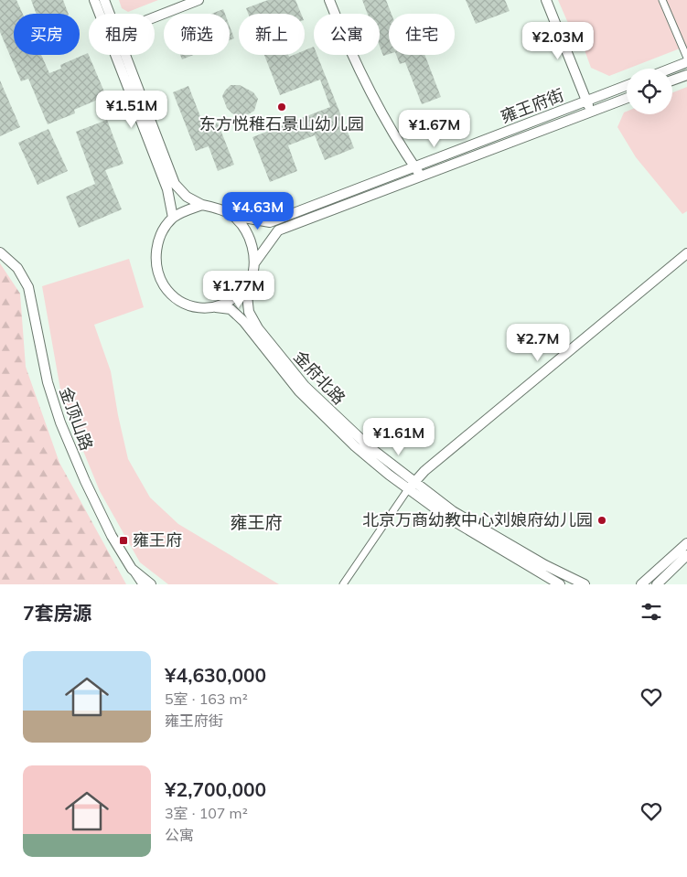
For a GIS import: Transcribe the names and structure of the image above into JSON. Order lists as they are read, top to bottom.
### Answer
{
  "streets": {
    "main road": ["雍王府街", "金府北路", "金顶山路"]
  },
  "crossings": [
    ["雍王府街", "金府北路"]
  ],
  "districts": ["雍王府"],
  "places": {
    "other": ["东方悦稚石景山幼儿园", "北京万商幼教中心刘娘府幼儿园"],
    "transit": ["雍王府"]
  },
  "page": {
    "chip": [
      "买房",
      "租房",
      "筛选",
      "新上",
      "公寓",
      "住宅"
    ],
    "price": [
      "¥2.03M",
      "¥1.51M",
      "¥1.67M",
      "¥4.63M",
      "¥1.77M",
      "¥2.7M",
      "¥1.61M"
    ],
    "heading": "7套房源",
    "list": [
      {
        "name": "¥4,630,000",
        "note": "5室 · 163 m² · 雍王府街"
      },
      {
        "name": "¥2,700,000",
        "note": "3室 · 107 m² · 公寓"
      }
    ]
  }
}
